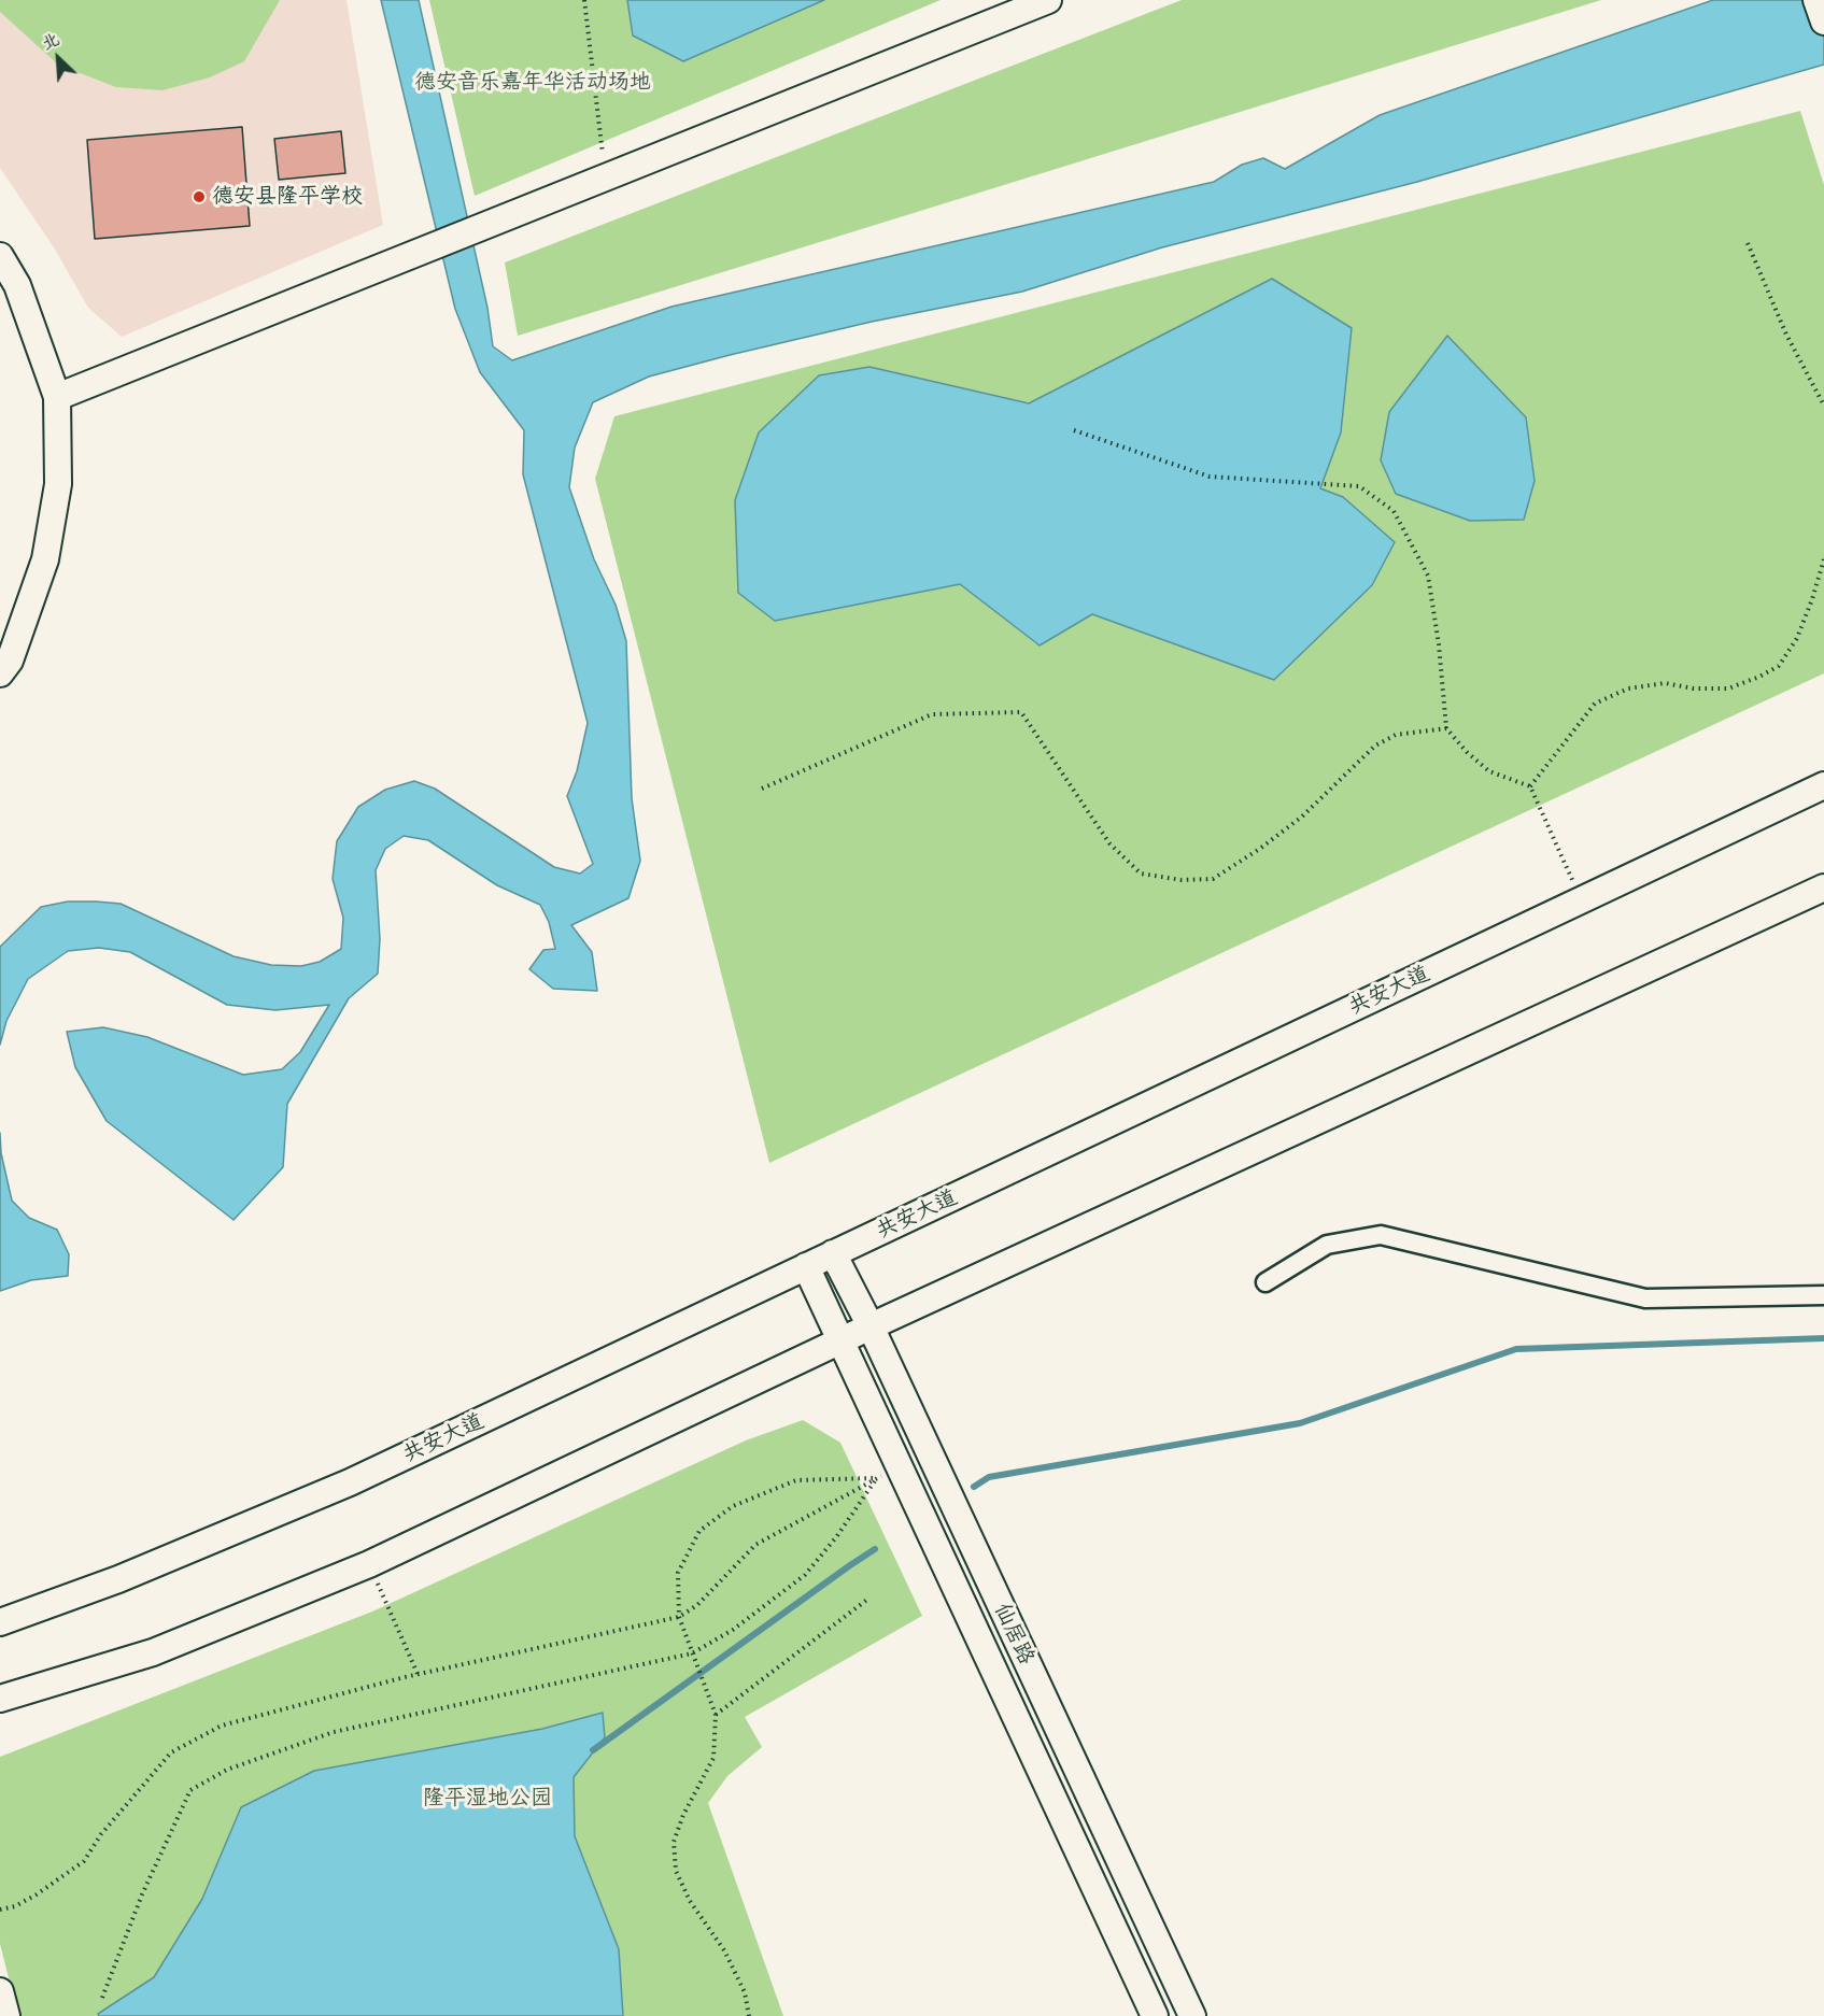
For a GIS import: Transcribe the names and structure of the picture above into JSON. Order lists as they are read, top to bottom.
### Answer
{
  "streets": {
    "main road": ["共安大道", "仙居路"]
  },
  "crossings": [
    ["共安大道", "仙居路"]
  ],
  "parks": ["德安音乐嘉年华活动场地", "隆平湿地公园"],
  "places": ["德安县隆平学校"],
  "north": "top left"
}
